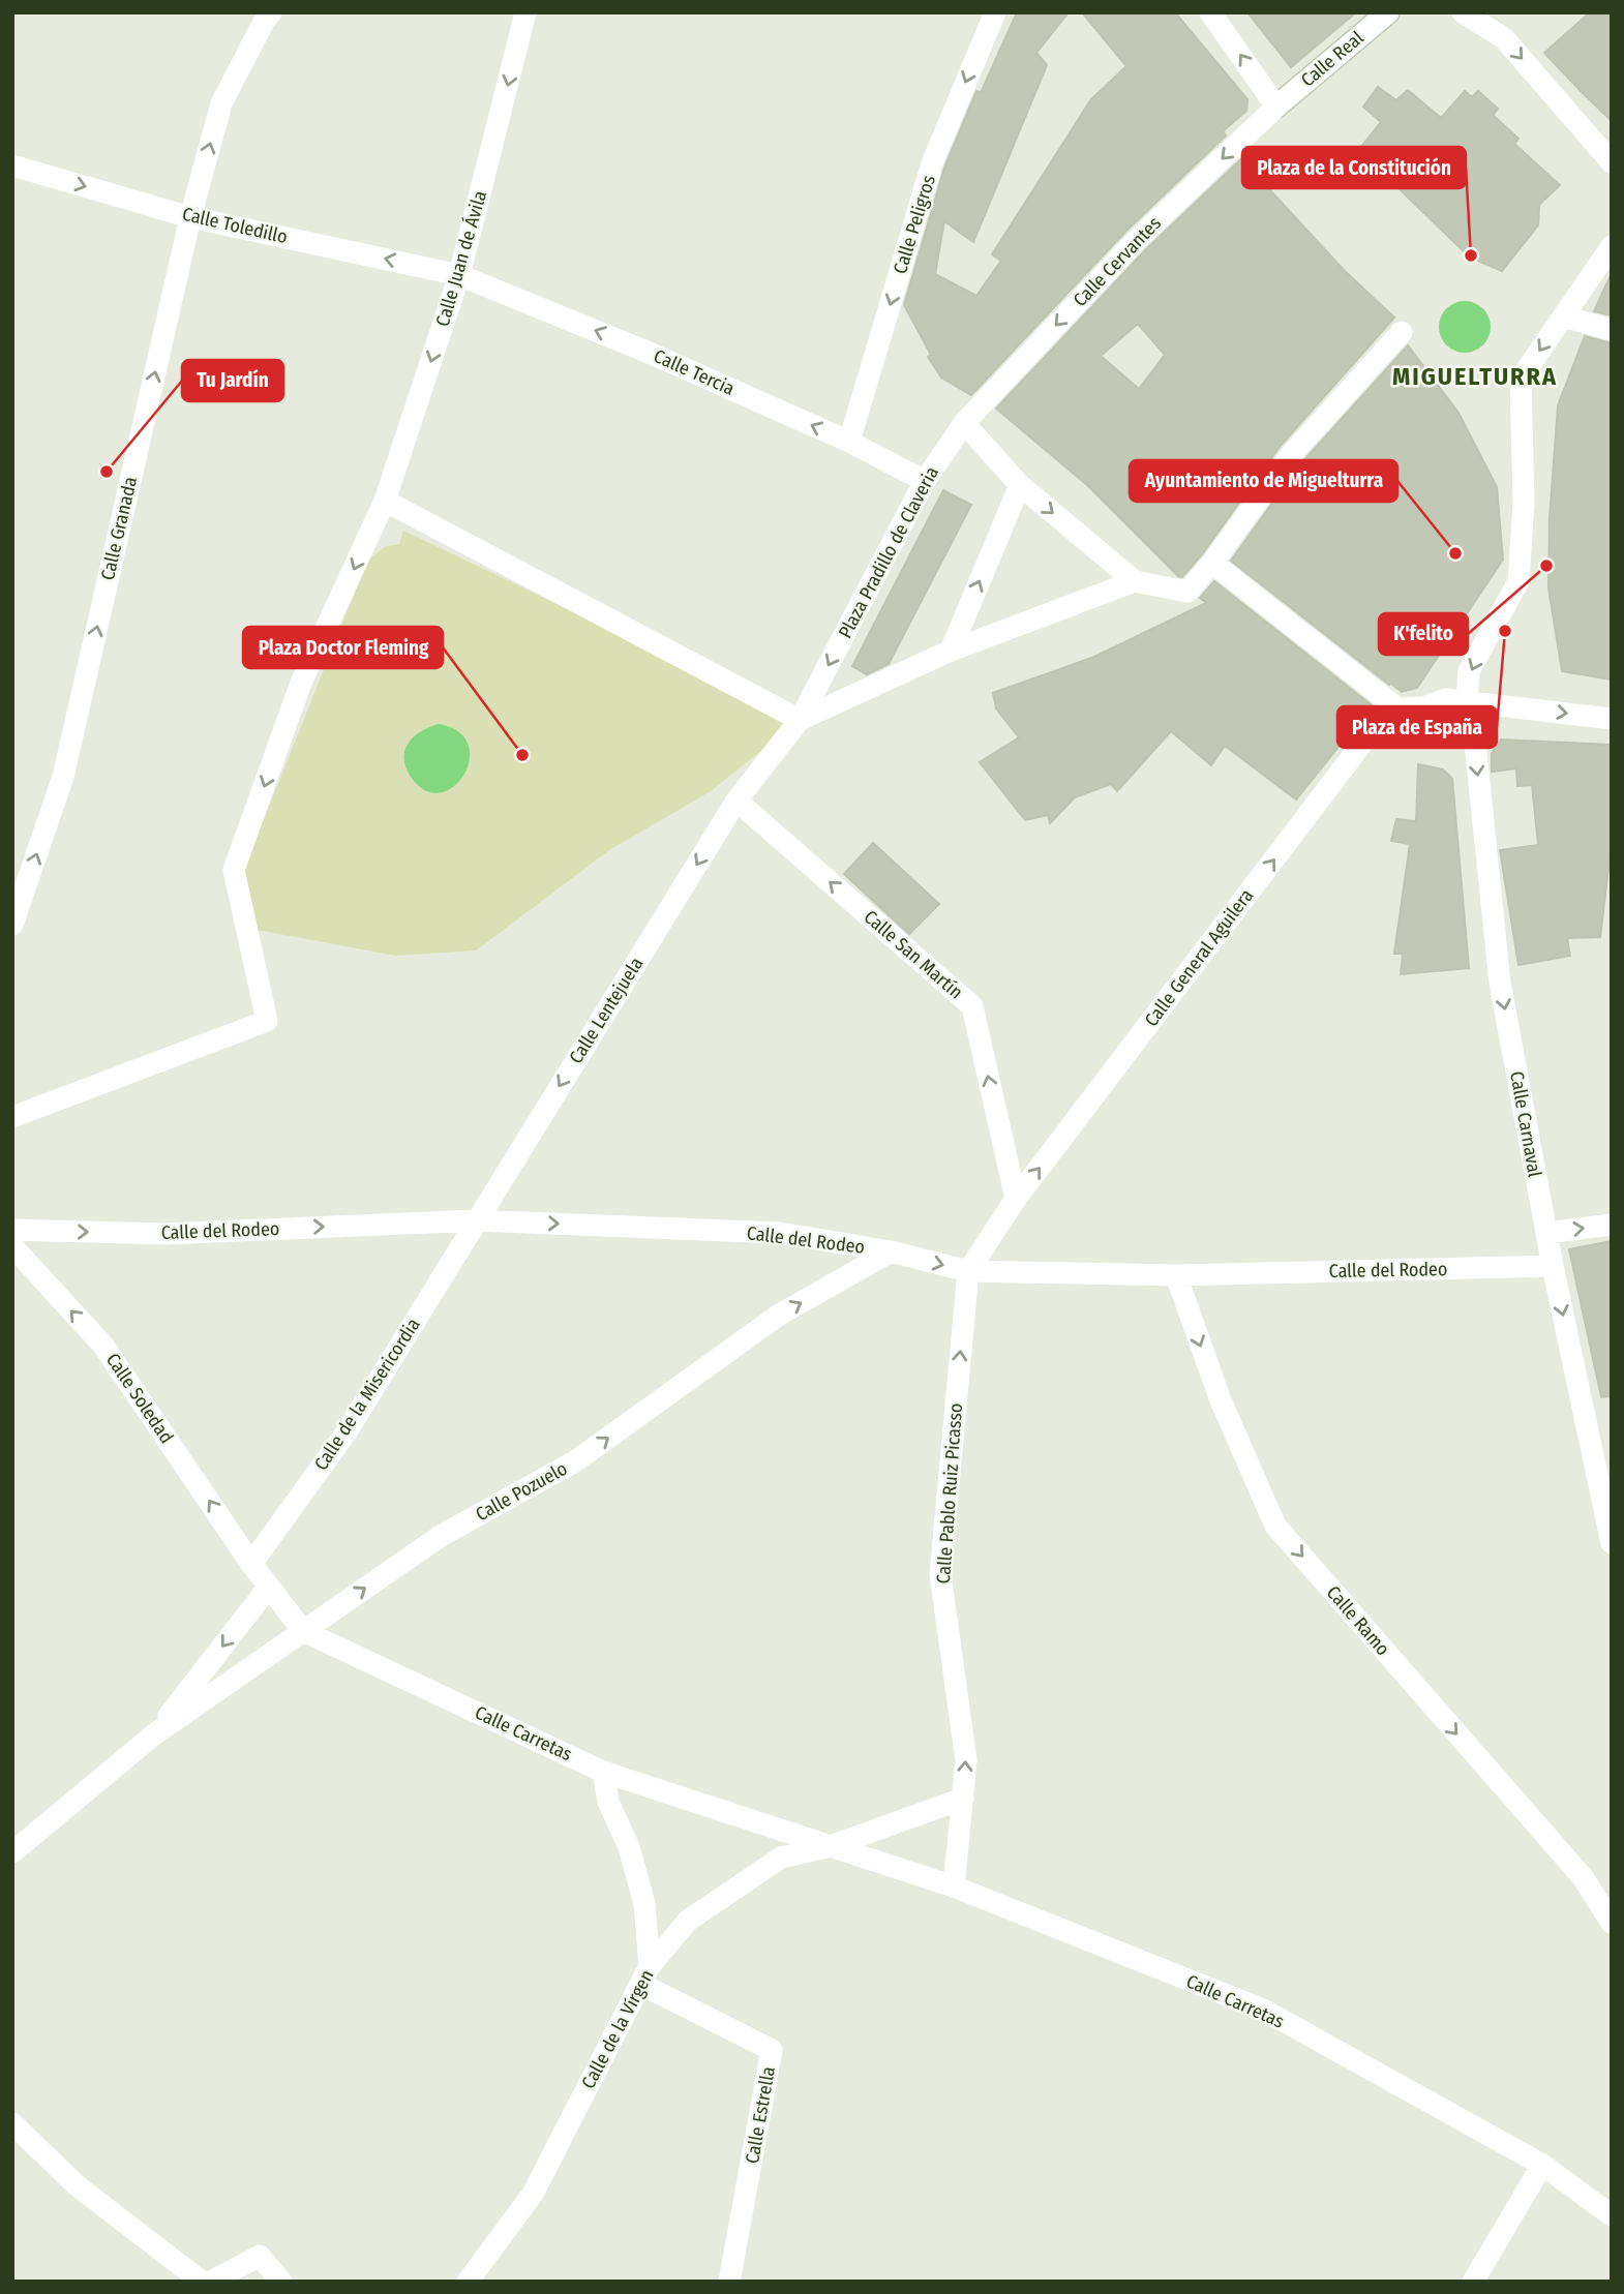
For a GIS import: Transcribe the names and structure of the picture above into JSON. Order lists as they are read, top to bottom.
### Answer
{
  "streets": {
    "street": [
      "Calle Real",
      "Calle Peligros",
      "Calle Toledillo",
      "Calle Juan de Ávila",
      "Calle Cervantes",
      "Calle Tercia",
      "Calle Granada",
      "Plaza Pradillo de Claveria",
      "Calle San Martín",
      "Calle General Aguilera",
      "Calle Lentejuela",
      "Calle Carnaval",
      "Calle del Rodeo",
      "Calle de la Misericordia",
      "Calle Soledad",
      "Calle Pozuelo",
      "Calle Pablo Ruiz Picasso",
      "Calle Ramo",
      "Calle Carretas",
      "Calle de la Vírgen",
      "Calle Estrella"
    ]
  },
  "crossings": [
    ["Calle Real", "Calle Cervantes"],
    ["Calle Peligros", "Calle Tercia"],
    ["Calle Toledillo", "Calle Juan de Ávila"],
    ["Calle Toledillo", "Calle Tercia"],
    ["Calle Toledillo", "Calle Granada"],
    ["Calle Juan de Ávila", "Calle Tercia"],
    ["Calle Cervantes", "Plaza Pradillo de Claveria"],
    ["Calle Tercia", "Plaza Pradillo de Claveria"],
    ["Plaza Pradillo de Claveria", "Calle San Martín"],
    ["Plaza Pradillo de Claveria", "Calle Lentejuela"],
    ["Calle San Martín", "Calle General Aguilera"],
    ["Calle San Martín", "Calle Lentejuela"],
    ["Calle General Aguilera", "Calle del Rodeo"],
    ["Calle General Aguilera", "Calle Pablo Ruiz Picasso"],
    ["Calle Lentejuela", "Calle del Rodeo"],
    ["Calle Lentejuela", "Calle de la Misericordia"],
    ["Calle Carnaval", "Calle del Rodeo"],
    ["Calle del Rodeo", "Calle de la Misericordia"],
    ["Calle del Rodeo", "Calle Pozuelo"],
    ["Calle del Rodeo", "Calle Pablo Ruiz Picasso"],
    ["Calle del Rodeo", "Calle Ramo"],
    ["Calle de la Misericordia", "Calle Soledad"],
    ["Calle de la Misericordia", "Calle Carretas"],
    ["Calle Soledad", "Calle Carretas"],
    ["Calle Pozuelo", "Calle Carretas"],
    ["Calle Pablo Ruiz Picasso", "Calle Carretas"],
    ["Calle Carretas", "Calle de la Vírgen"],
    ["Calle de la Vírgen", "Calle Estrella"]
  ],
  "one_way": [
    "Calle Peligros",
    "Calle Juan de Ávila",
    "Calle Cervantes",
    "Calle Tercia",
    "Calle Granada",
    "Calle San Martín",
    "Calle General Aguilera",
    "Calle Lentejuela",
    "Calle Carnaval",
    "Calle del Rodeo",
    "Calle Soledad",
    "Calle Pablo Ruiz Picasso",
    "Calle Ramo"
  ],
  "districts": ["MIGUELTURRA"],
  "places": [
    "Plaza de la Constitución",
    "Tu Jardín",
    "Ayuntamiento de Miguelturra",
    "K'felito",
    "Plaza de España",
    "Plaza Doctor Fleming"
  ]
}
